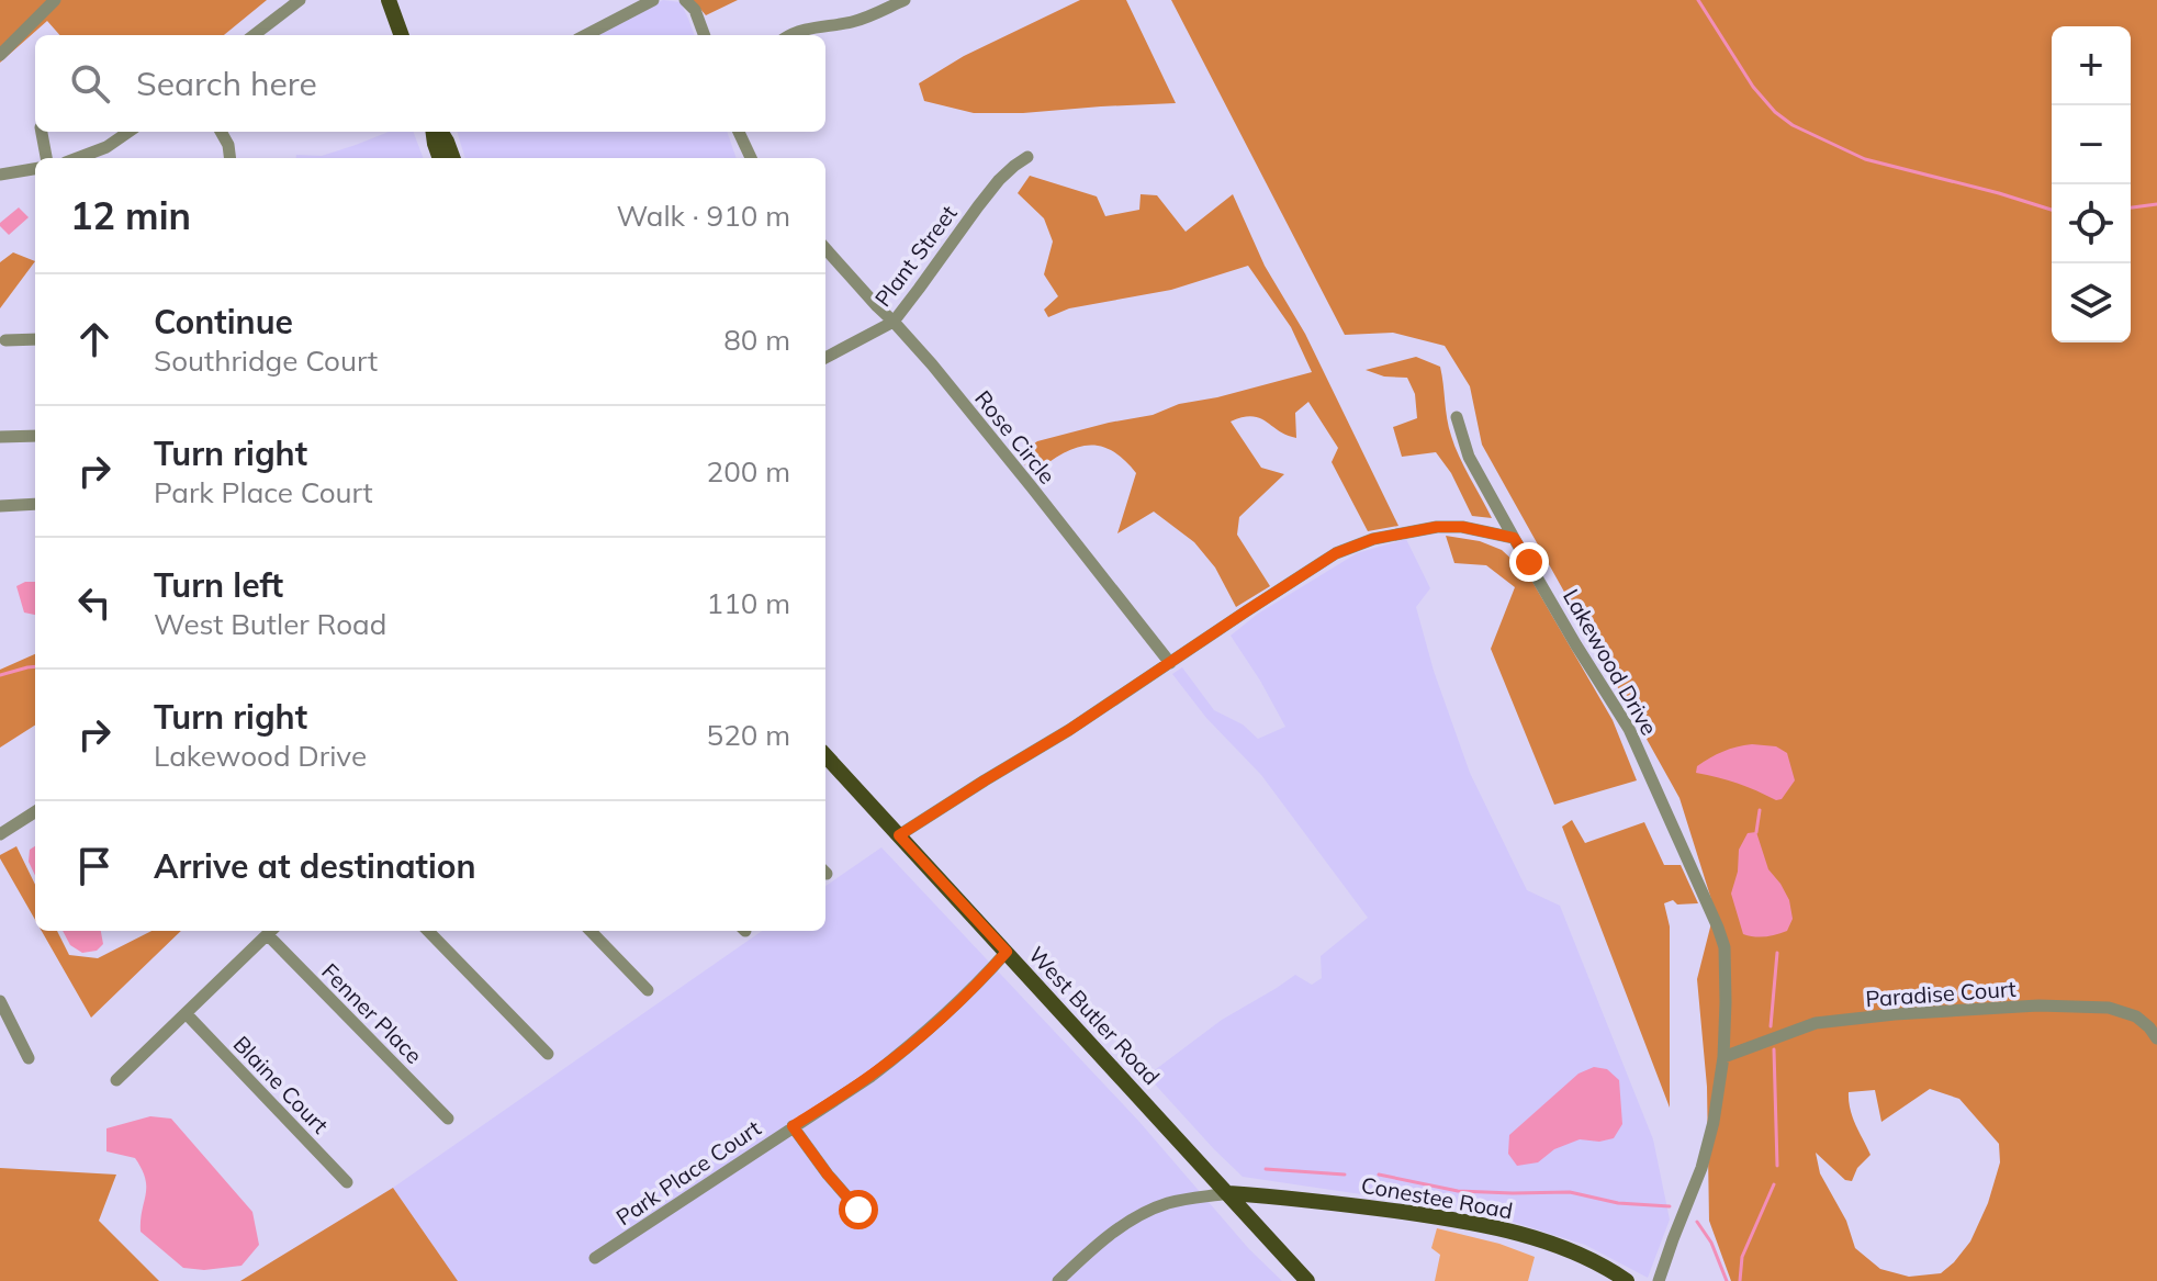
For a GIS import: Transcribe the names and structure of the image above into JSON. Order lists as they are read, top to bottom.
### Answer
{
  "streets": {
    "main road": ["West Butler Road", "Conestee Road"],
    "street": [
      "Plant Street",
      "Rose Circle",
      "Lakewood Drive",
      "Paradise Court",
      "Fenner Place",
      "Blaine Court",
      "Park Place Court"
    ]
  },
  "crossings": [
    ["Plant Street", "Rose Circle"],
    ["Lakewood Drive", "Paradise Court"],
    ["West Butler Road", "Park Place Court"],
    ["West Butler Road", "Conestee Road"]
  ],
  "page": {
    "map_buttons": ["+", "−"],
    "search": "Search here",
    "heading": ["12 min", "Walk · 910 m"],
    "list": [
      ["Continue", "Southridge Court", "80 m"],
      ["Turn right", "Park Place Court", "200 m"],
      ["Turn left", "West Butler Road", "110 m"],
      ["Turn right", "Lakewood Drive", "520 m"],
      "Arrive at destination"
    ]
  }
}
